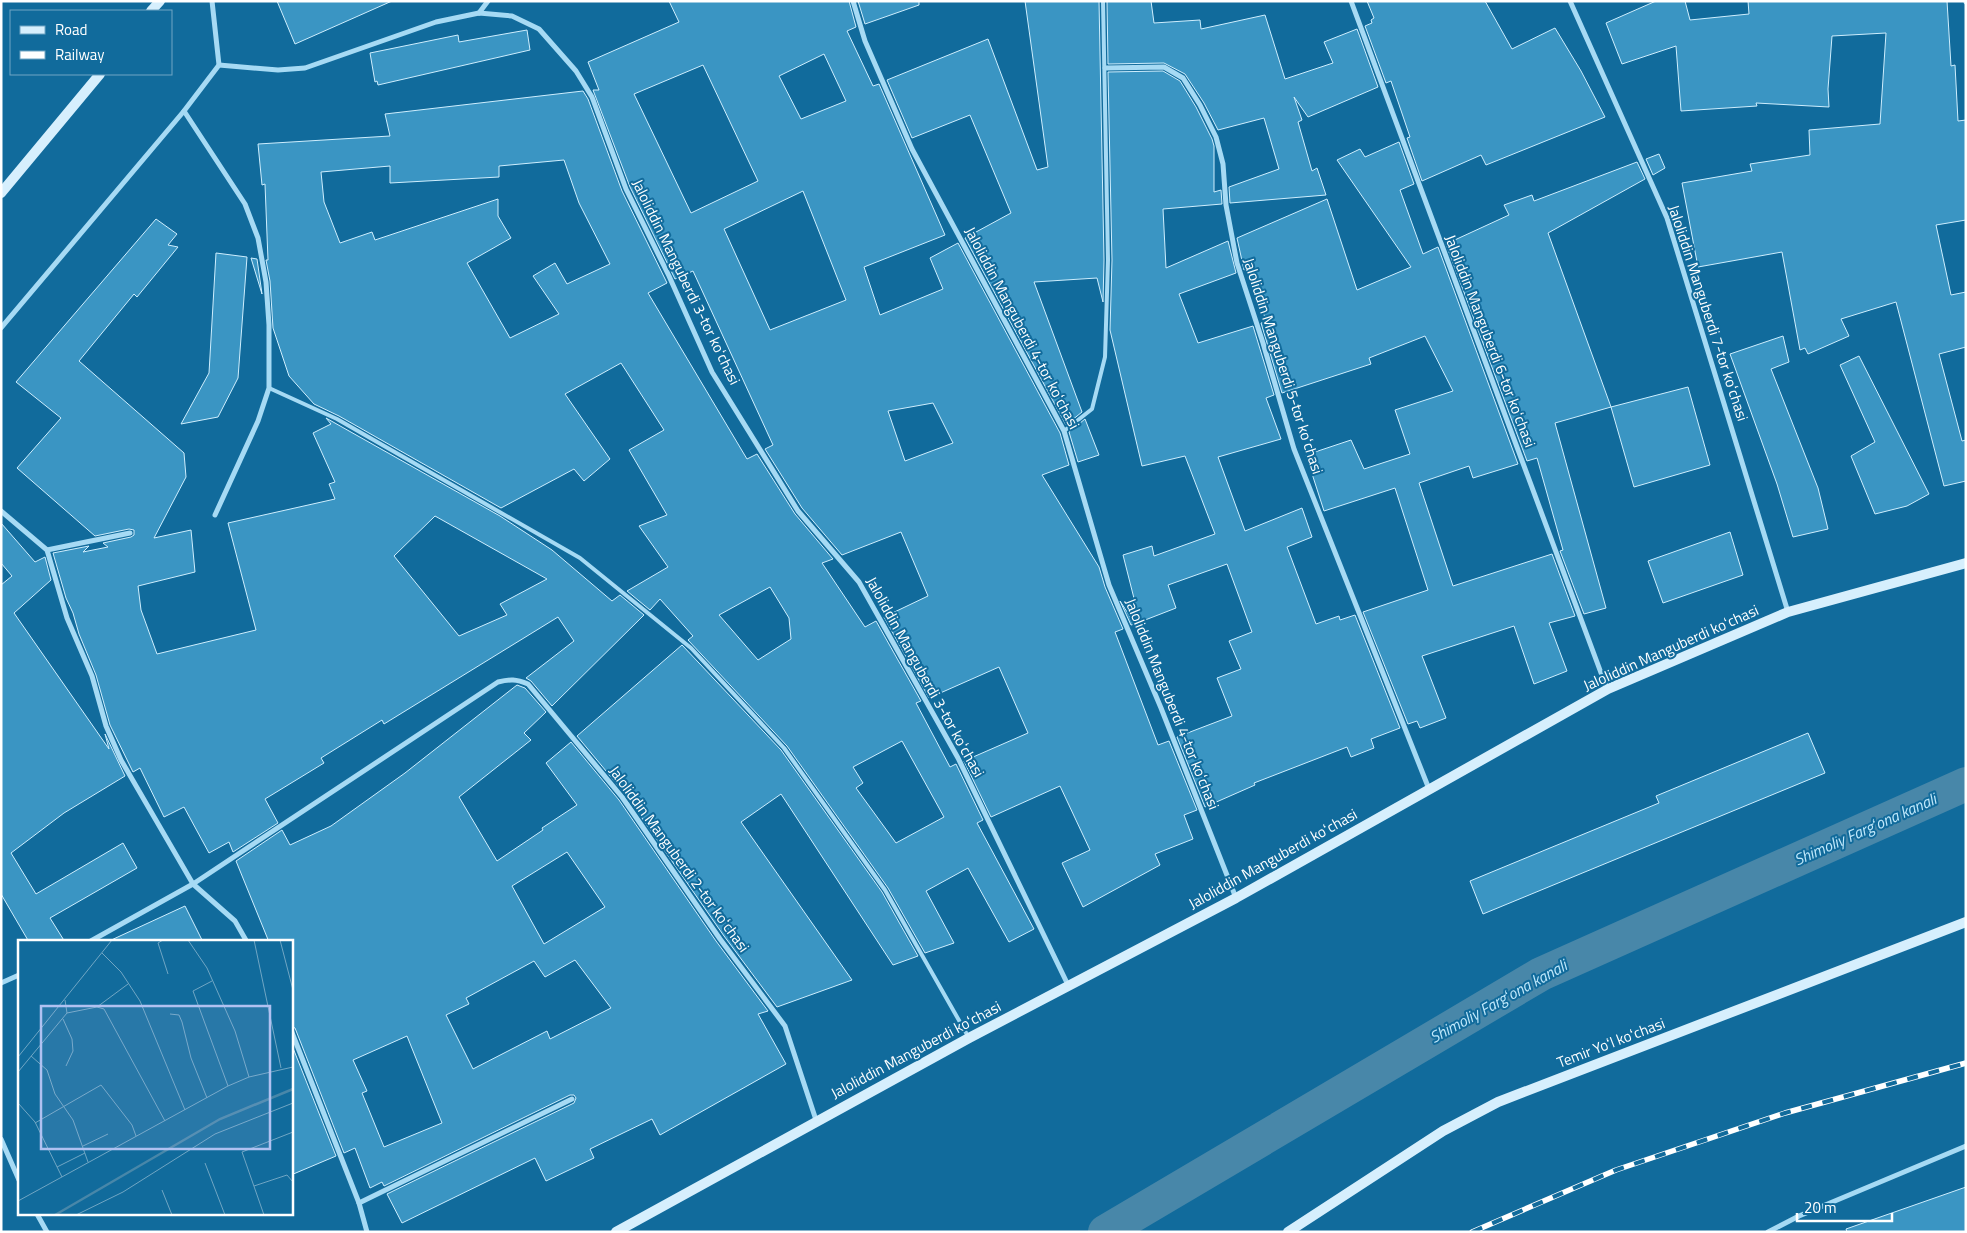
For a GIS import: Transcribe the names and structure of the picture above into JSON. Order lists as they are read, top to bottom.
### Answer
{
  "streets": {
    "main road": ["Jaloliddin Manguberdi koʻchasi", "Temir Yoʻl koʻchasi"],
    "street": [
      "Jaloliddin Manguberdi 3-tor koʻchasi",
      "Jaloliddin Manguberdi 7-tor koʻchasi",
      "Jaloliddin Manguberdi 4-tor koʻchasi",
      "Jaloliddin Manguberdi 6-tor koʻchasi",
      "Jaloliddin Manguberdi 5-tor koʻchasi",
      "Jaloliddin Manguberdi 2-tor koʻchasi"
    ]
  },
  "crossings": [
    ["Jaloliddin Manguberdi 3-tor koʻchasi", "Jaloliddin Manguberdi koʻchasi"],
    ["Jaloliddin Manguberdi 7-tor koʻchasi", "Jaloliddin Manguberdi koʻchasi"],
    ["Jaloliddin Manguberdi 4-tor koʻchasi", "Jaloliddin Manguberdi koʻchasi"],
    ["Jaloliddin Manguberdi 6-tor koʻchasi", "Jaloliddin Manguberdi koʻchasi"],
    ["Jaloliddin Manguberdi 5-tor koʻchasi", "Jaloliddin Manguberdi koʻchasi"],
    ["Jaloliddin Manguberdi koʻchasi", "Jaloliddin Manguberdi 2-tor koʻchasi"]
  ],
  "water": ["Shimoliy Fargʻona kanali"],
  "legend": ["Road", "Railway"],
  "scale_bar": "20 m"
}
